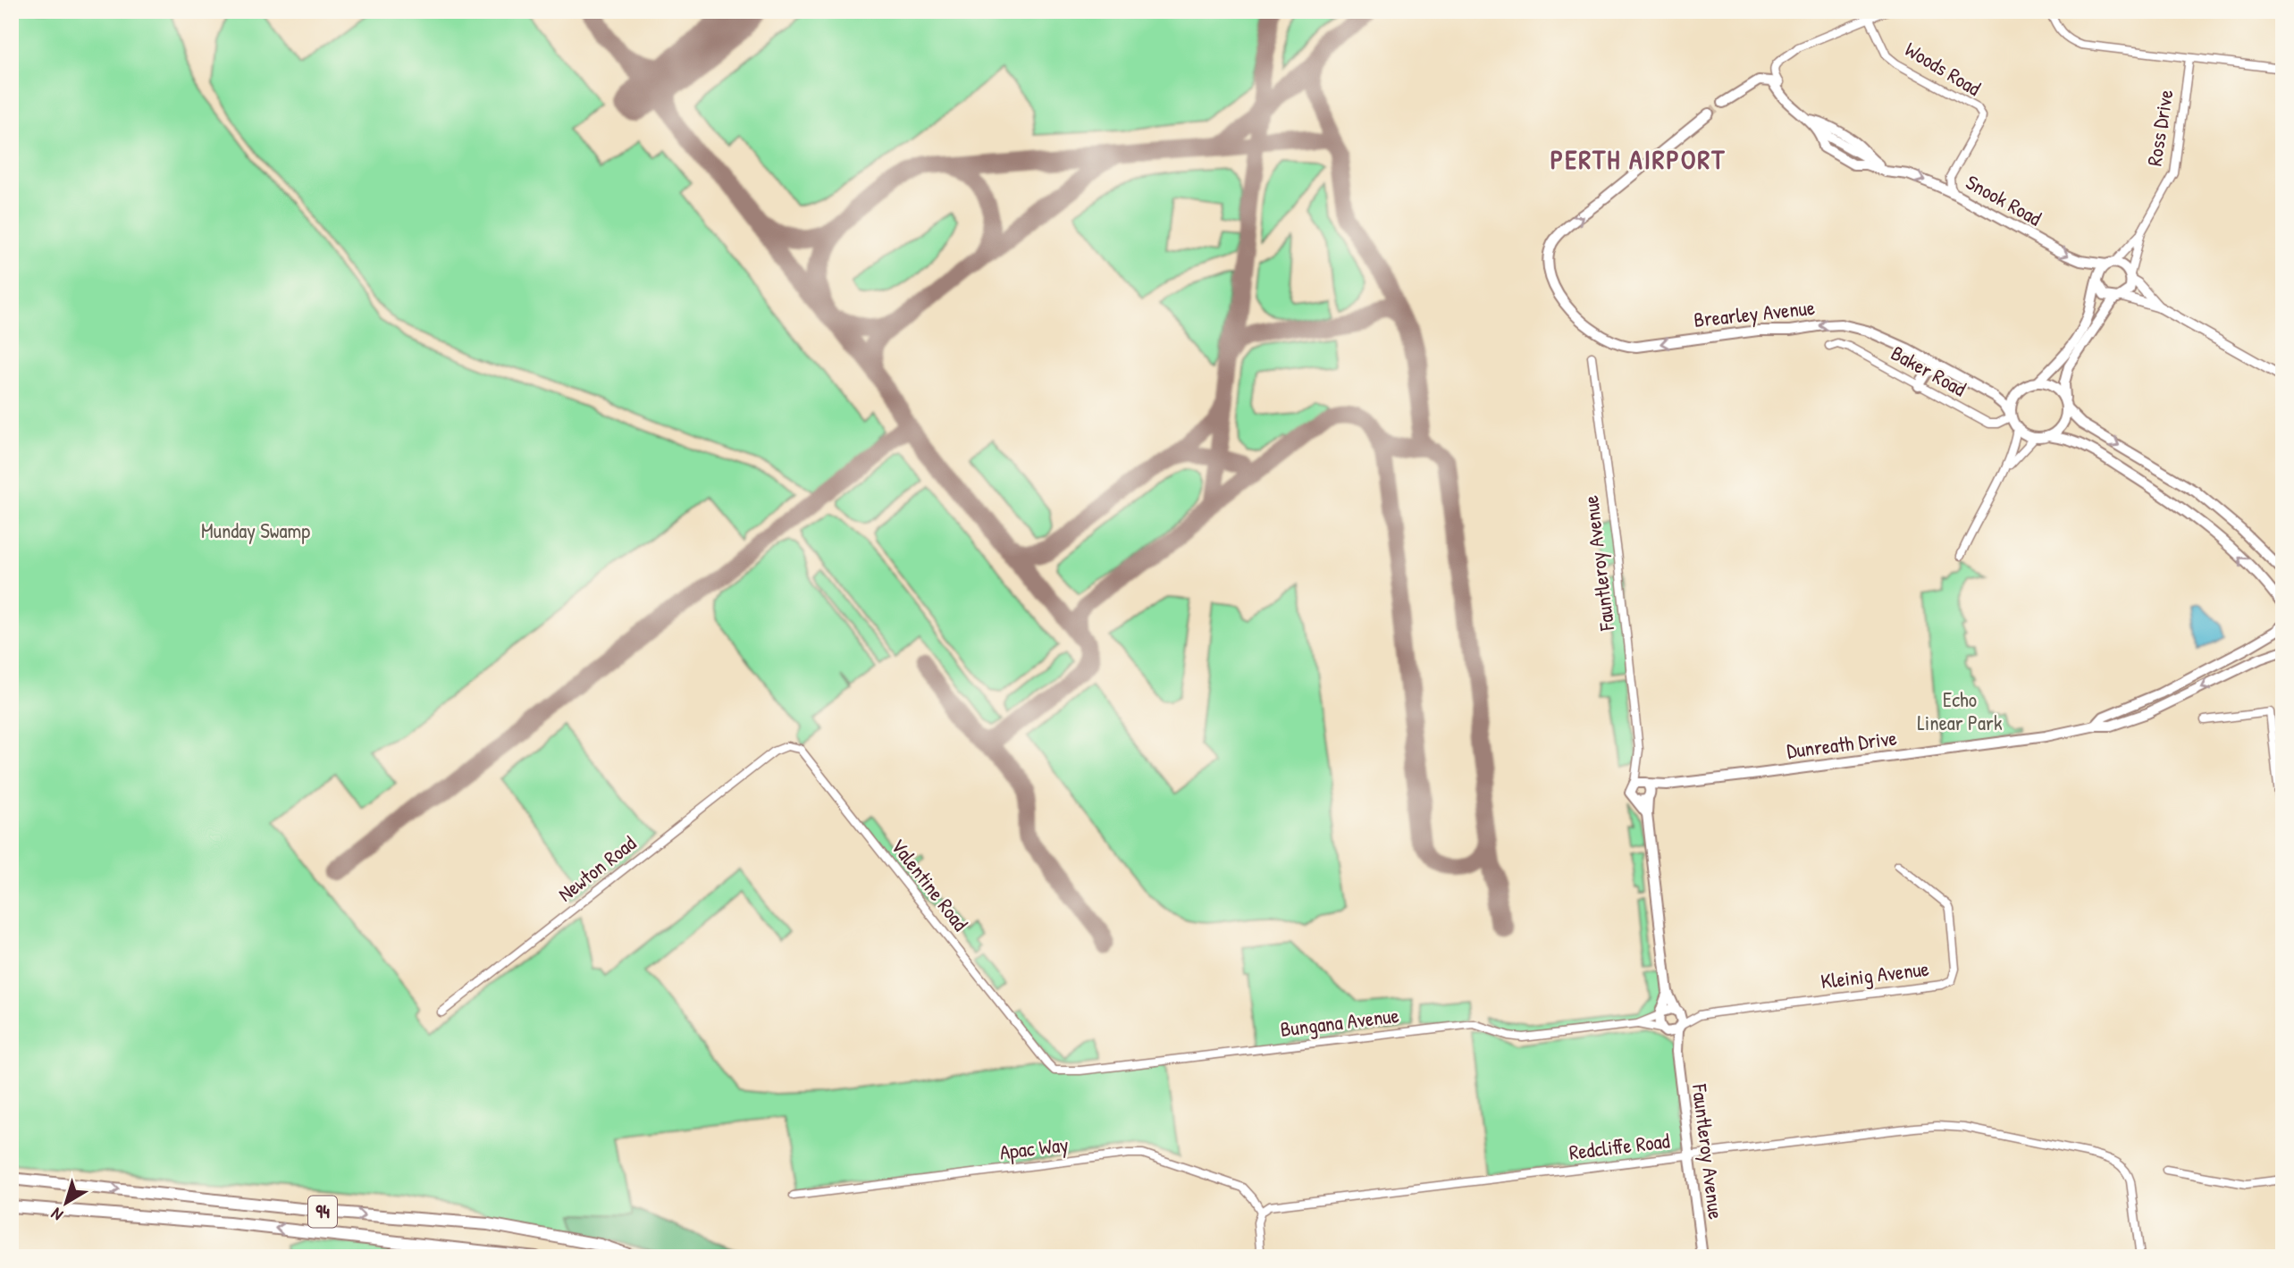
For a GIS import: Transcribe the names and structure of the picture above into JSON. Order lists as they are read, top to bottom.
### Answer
{
  "streets": {
    "highway": ["94"],
    "main road": [
      "Snook Road",
      "Brearley Avenue",
      "Fauntleroy Avenue",
      "Dunreath Drive"
    ],
    "street": [
      "Woods Road",
      "Ross Drive",
      "Baker Road",
      "Newton Road",
      "Valentine Road",
      "Kleinig Avenue",
      "Bungana Avenue",
      "Redcliffe Road",
      "Apac Way"
    ]
  },
  "crossings": [
    ["Woods Road", "Snook Road"],
    ["Ross Drive", "Snook Road"],
    ["Brearley Avenue", "Baker Road"],
    ["Fauntleroy Avenue", "Dunreath Drive"],
    ["Fauntleroy Avenue", "Kleinig Avenue"],
    ["Fauntleroy Avenue", "Bungana Avenue"],
    ["Fauntleroy Avenue", "Redcliffe Road"],
    ["Newton Road", "Valentine Road"],
    ["Valentine Road", "Bungana Avenue"],
    ["Kleinig Avenue", "Bungana Avenue"],
    ["Redcliffe Road", "Apac Way"]
  ],
  "one_way": ["Snook Road"],
  "districts": ["PERTH AIRPORT"],
  "parks": ["Munday Swamp", "Echo Linear Park"],
  "north": "bottom left"
}
